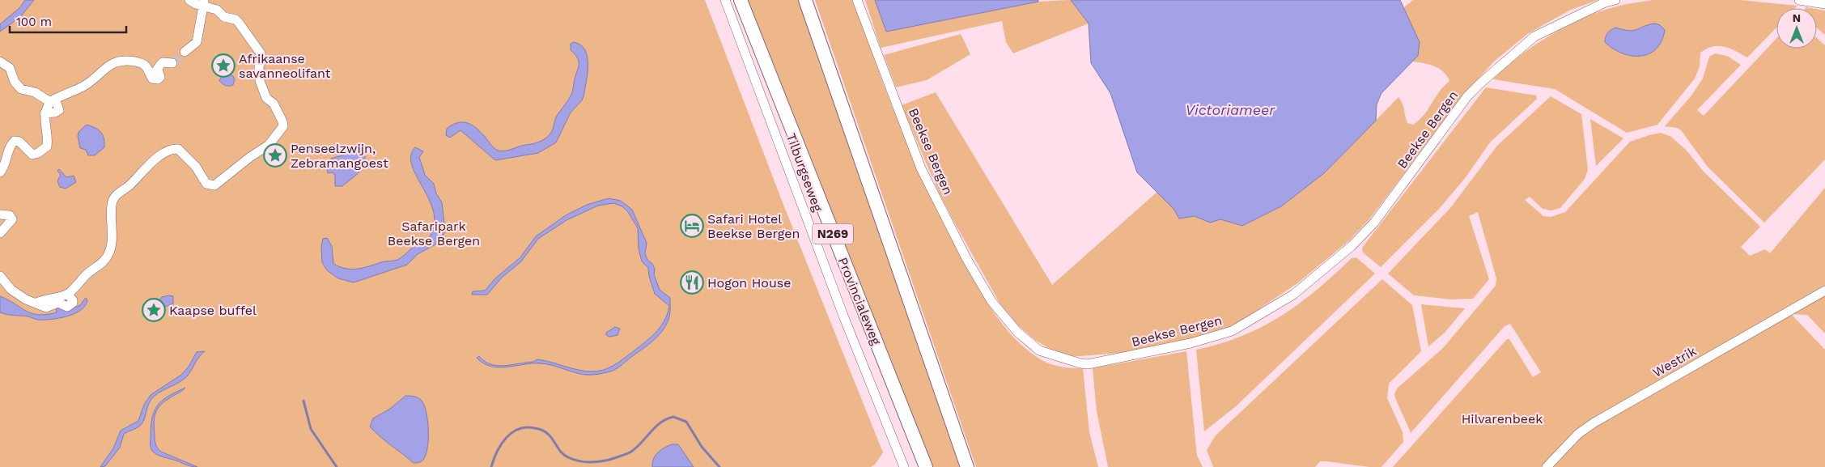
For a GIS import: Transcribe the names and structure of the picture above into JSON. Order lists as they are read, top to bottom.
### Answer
{
  "streets": {
    "highway": ["N269", "Provincialeweg"],
    "street": ["Beekse Bergen", "Tilburgseweg", "Westrik"]
  },
  "water": ["Victoriameer"],
  "parks": ["Safaripark Beekse Bergen", "Hilvarenbeek"],
  "places": {
    "place": ["Afrikaanse savanneolifant", "Penseelzwijn, Zebramangoest", "Kaapse buffel"],
    "hotel": ["Safari Hotel Beekse Bergen"],
    "restaurant": ["Hogon House"]
  },
  "scale_bar": "100 m",
  "north": "top"
}
